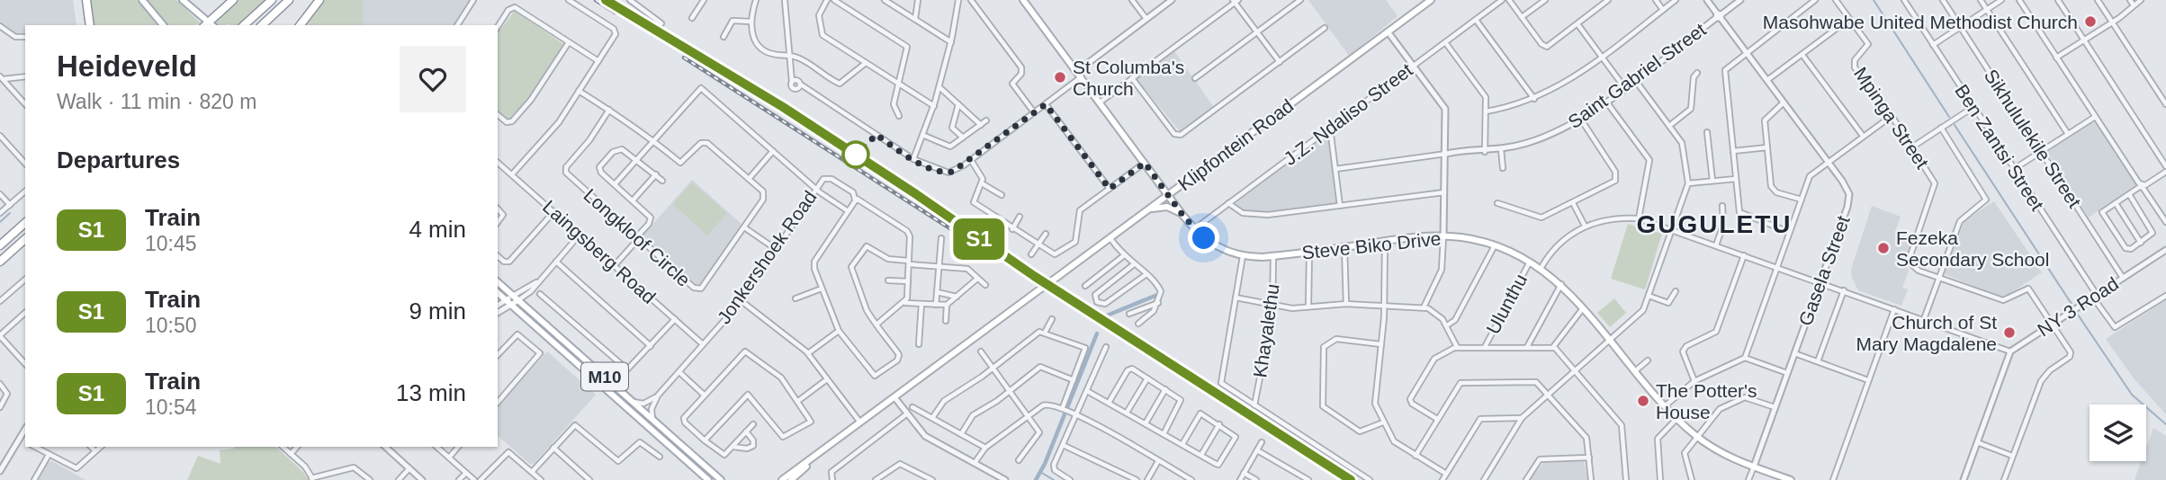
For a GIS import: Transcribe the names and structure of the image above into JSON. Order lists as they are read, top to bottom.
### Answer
{
  "streets": {
    "main road": ["Klipfontein Road", "Steve Biko Drive", "M10"],
    "street": [
      "Saint Gabriel Street",
      "J.Z. Ndaliso Street",
      "Mpinga Street",
      "Sikhululekile Street",
      "Ben Zantsi Street",
      "Longkloof Circle",
      "Laingsberg Road",
      "Jonkershoek Road",
      "Gasela Street",
      "Ulunthu",
      "NY 3 Road",
      "Khayalethu"
    ]
  },
  "crossings": [
    ["Saint Gabriel Street", "Gasela Street"],
    ["J.Z. Ndaliso Street", "Steve Biko Drive"],
    ["Mpinga Street", "NY 3 Road"],
    ["Sikhululekile Street", "NY 3 Road"],
    ["Klipfontein Road", "Steve Biko Drive"],
    ["Ben Zantsi Street", "NY 3 Road"],
    ["Steve Biko Drive", "Gasela Street"],
    ["Steve Biko Drive", "Ulunthu"],
    ["Steve Biko Drive", "Khayalethu"],
    ["Laingsberg Road", "Jonkershoek Road"],
    ["Jonkershoek Road", "M10"]
  ],
  "districts": ["GUGULETU"],
  "places": [
    "Masohwabe United Methodist Church",
    "St Columba's Church",
    "Fezeka Secondary School",
    "Church of St Mary Magdalene",
    "The Potter's House"
  ],
  "page": {
    "on_map": "S1",
    "heading": [
      ["Heideveld", "Walk · 11 min · 820 m"],
      "Departures"
    ],
    "list": [
      {
        "mark": "S1",
        "name": "Train",
        "note": "10:45",
        "value": "4 min"
      },
      {
        "mark": "S1",
        "name": "Train",
        "note": "10:50",
        "value": "9 min"
      },
      {
        "mark": "S1",
        "name": "Train",
        "note": "10:54",
        "value": "13 min"
      }
    ]
  }
}
